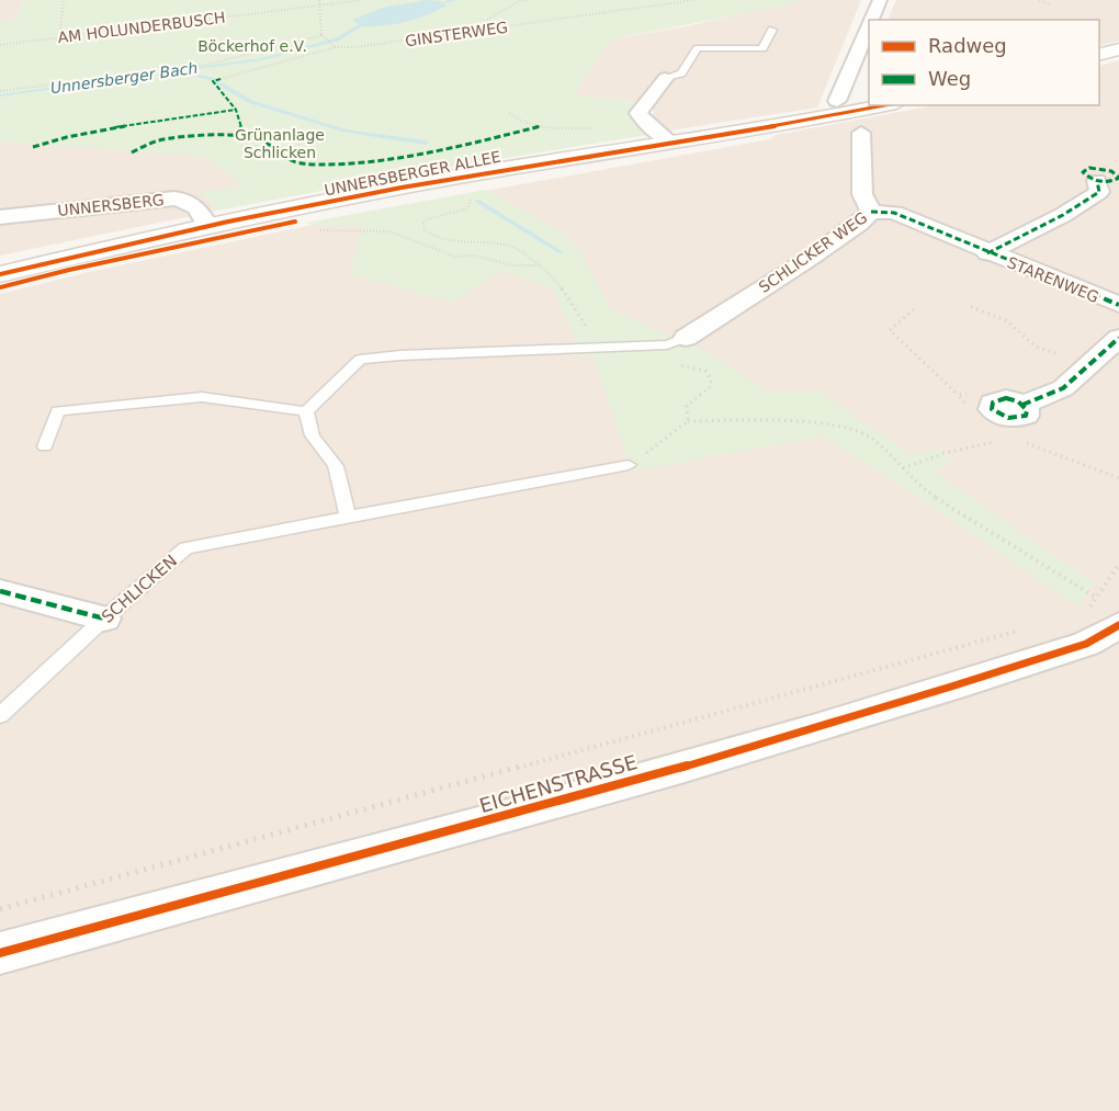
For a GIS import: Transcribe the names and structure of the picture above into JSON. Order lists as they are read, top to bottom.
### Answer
{
  "streets": {
    "main road": ["UNNERSBERGER ALLEE"],
    "street": [
      "UNNERSBERG",
      "SCHLICKER WEG",
      "STARENWEG",
      "EICHENSTRASSE"
    ],
    "lane": ["SCHLICKEN"],
    "path": ["AM HOLUNDERBUSCH", "GINSTERWEG"]
  },
  "crossings": [
    ["UNNERSBERGER ALLEE", "UNNERSBERG"],
    ["SCHLICKER WEG", "STARENWEG"]
  ],
  "water": ["Unnersberger Bach"],
  "parks": ["Böckerhof e.V.", "Grünanlage Schlicken"],
  "legend": ["Radweg", "Weg"]
}
